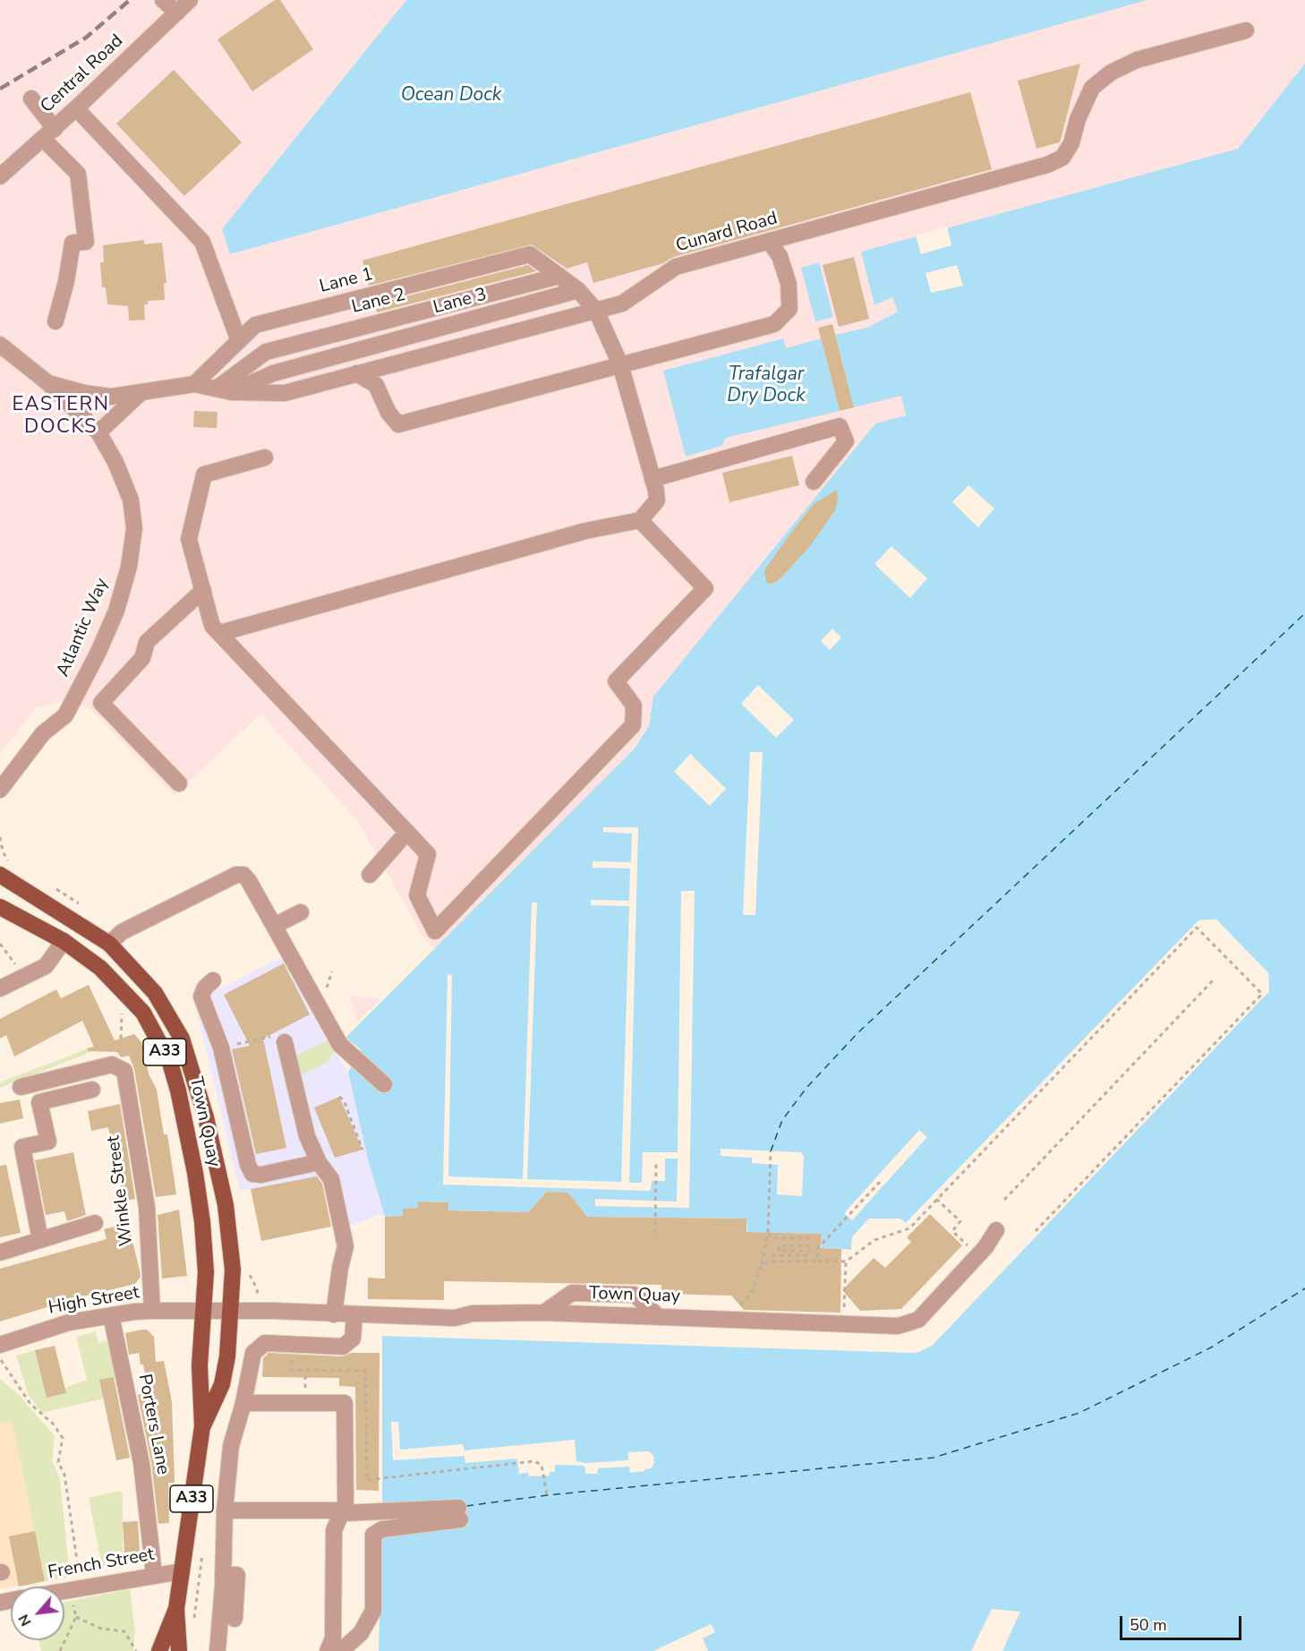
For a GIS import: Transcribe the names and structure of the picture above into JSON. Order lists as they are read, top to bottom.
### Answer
{
  "streets": {
    "main road": ["A33", "Town Quay"],
    "street": [
      "Central Road",
      "Cunard Road",
      "Lane 1",
      "Lane 2",
      "Lane 3",
      "Atlantic Way",
      "Winkle Street",
      "High Street",
      "Porters Lane",
      "French Street"
    ]
  },
  "crossings": [
    ["Cunard Road", "Lane 1"],
    ["Cunard Road", "Lane 2"],
    ["Cunard Road", "Lane 3"],
    ["Cunard Road", "Atlantic Way"],
    ["Lane 1", "Lane 2"],
    ["Lane 2", "Lane 3"],
    ["Town Quay", "High Street"],
    ["Town Quay", "French Street"],
    ["Winkle Street", "High Street"],
    ["High Street", "Porters Lane"],
    ["Porters Lane", "French Street"]
  ],
  "districts": ["EASTERN DOCKS"],
  "water": ["Ocean Dock", "Trafalgar Dry Dock"],
  "scale_bar": "50 m",
  "north": "bottom left"
}
